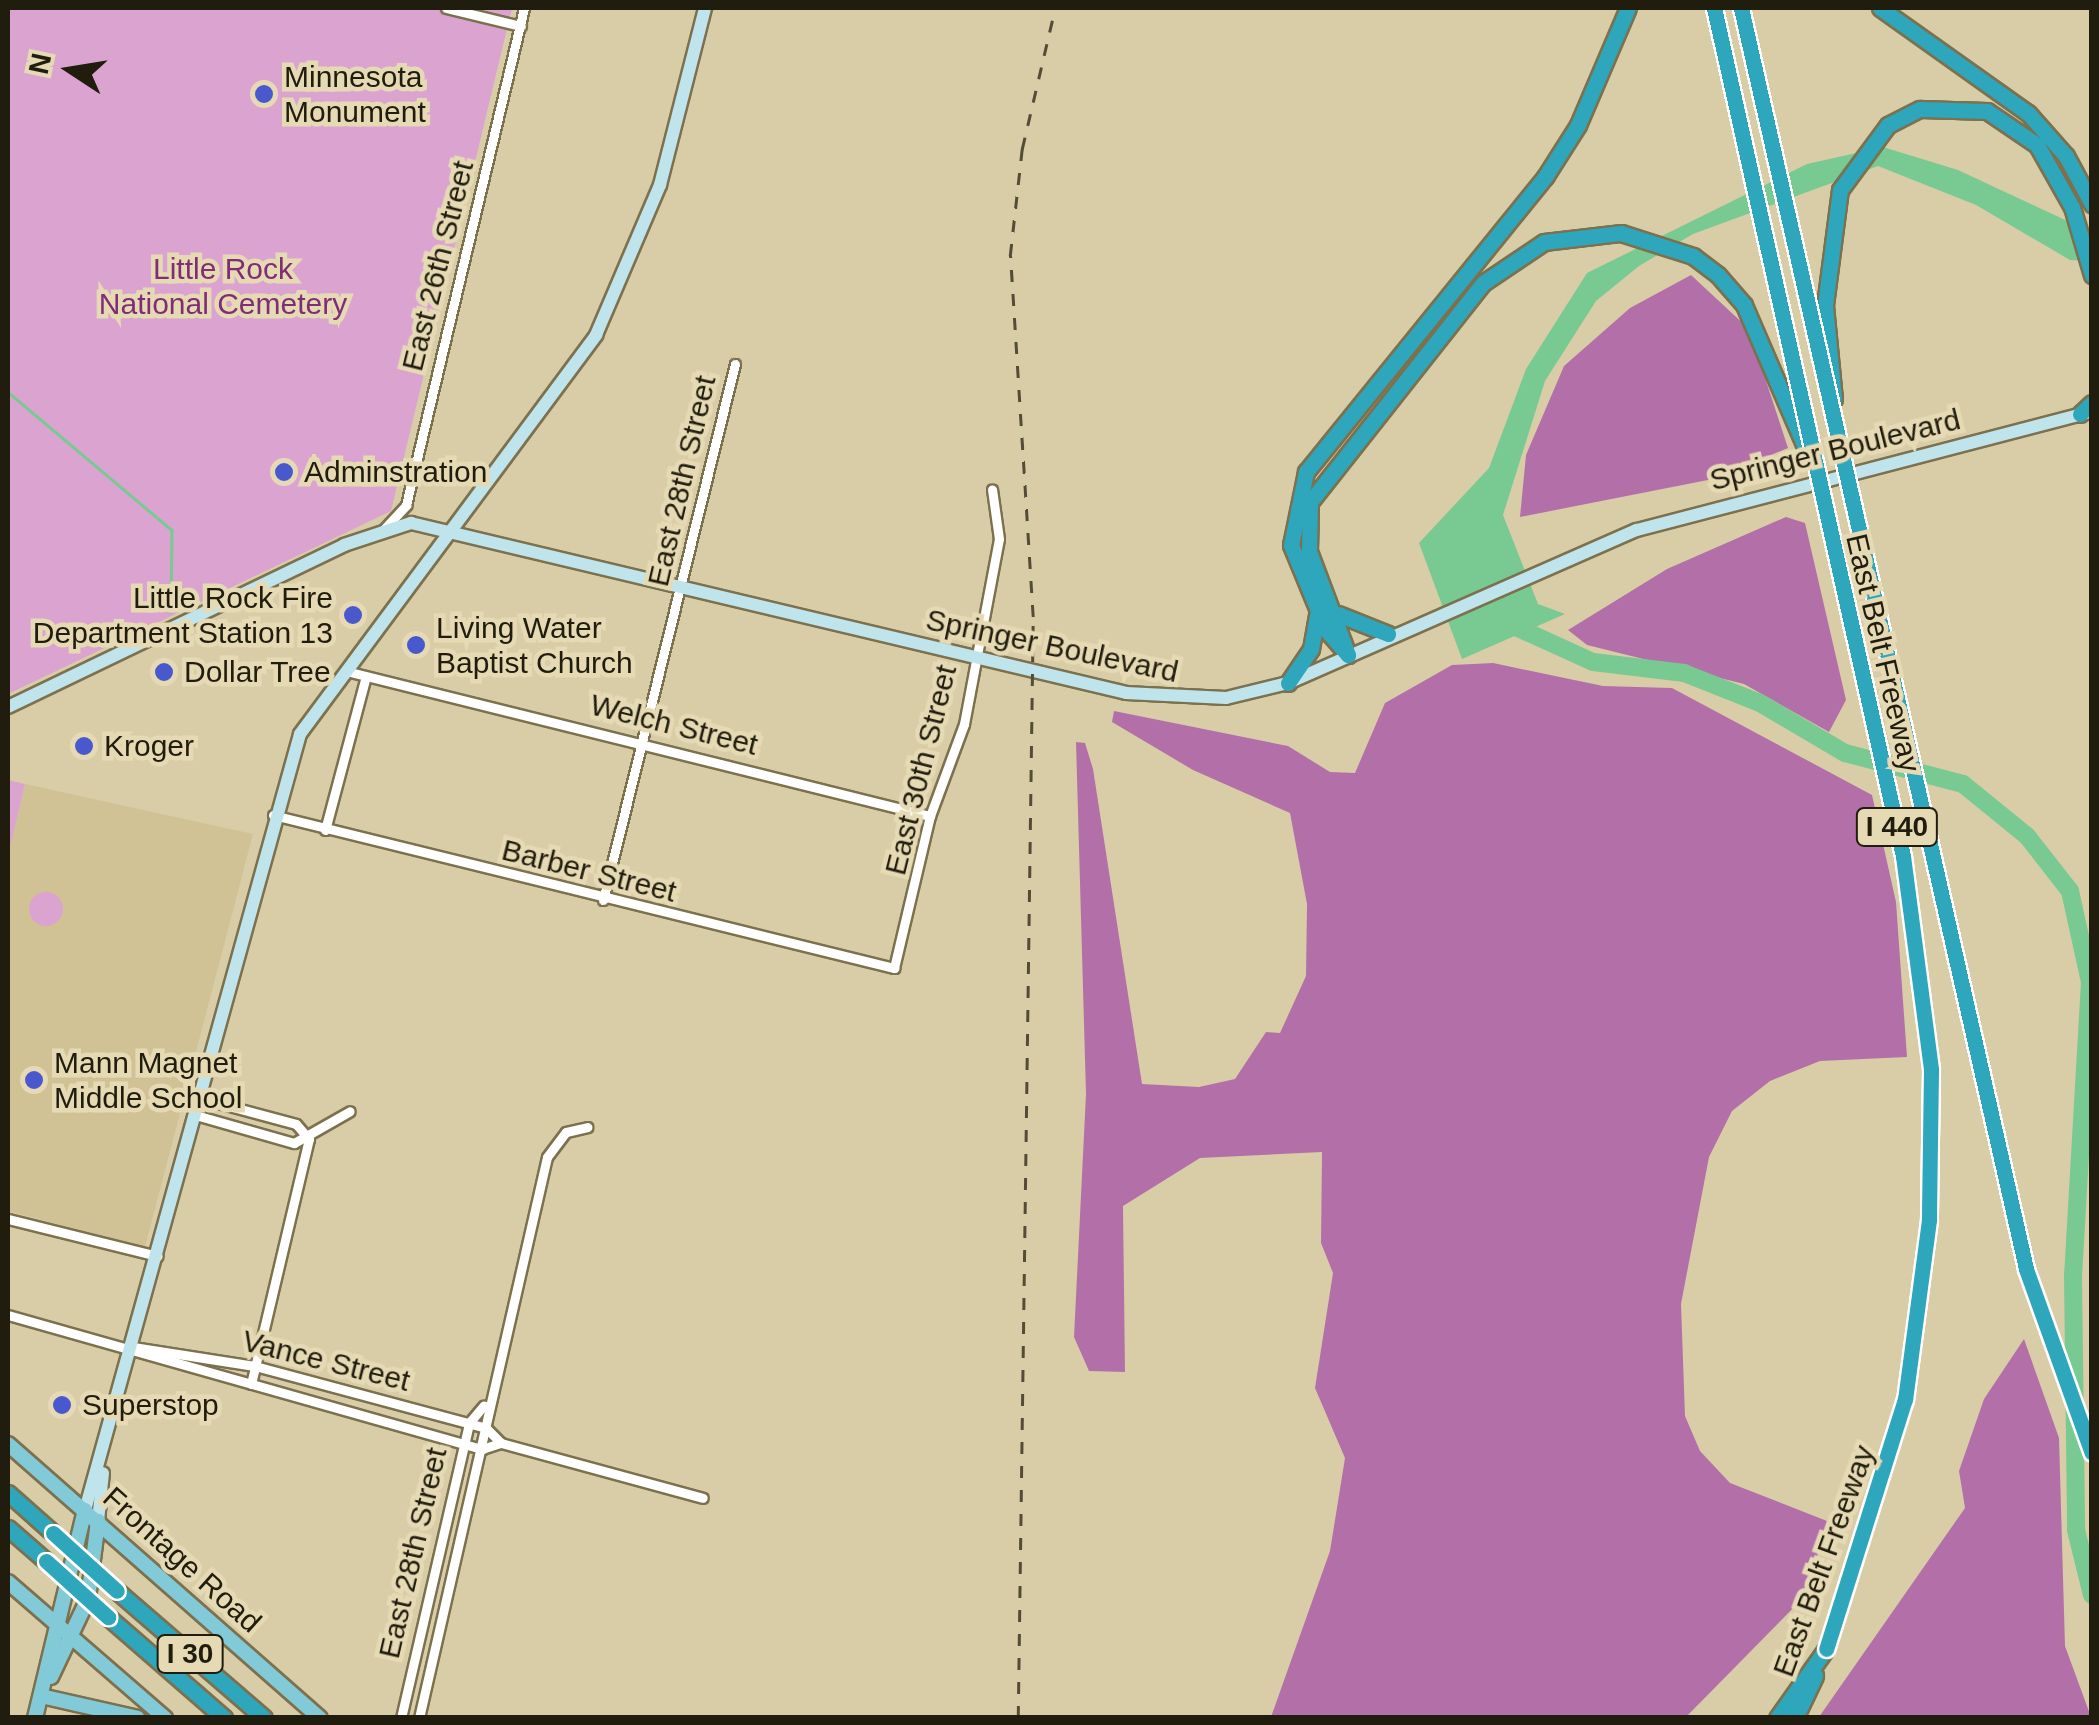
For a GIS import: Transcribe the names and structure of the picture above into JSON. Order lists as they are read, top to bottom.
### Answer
{
  "streets": {
    "highway": ["East Belt Freeway", "I 440", "I 30"],
    "main road": ["Springer Boulevard", "Frontage Road"],
    "street": [
      "East 26th Street",
      "East 28th Street",
      "Welch Street",
      "East 30th Street",
      "Barber Street",
      "Vance Street"
    ]
  },
  "crossings": [
    ["East 26th Street", "Springer Boulevard"],
    ["Springer Boulevard", "East 28th Street"],
    ["Springer Boulevard", "East 30th Street"],
    ["East 28th Street", "Welch Street"],
    ["East 28th Street", "Barber Street"],
    ["East 28th Street", "Vance Street"],
    ["Welch Street", "East 30th Street"],
    ["East 30th Street", "Barber Street"]
  ],
  "parks": ["Little Rock National Cemetery"],
  "places": [
    "Minnesota Monument",
    "Adminstration",
    "Little Rock Fire Department Station 13",
    "Living Water Baptist Church",
    "Dollar Tree",
    "Kroger",
    "Mann Magnet Middle School",
    "Superstop"
  ],
  "north": "left"
}
